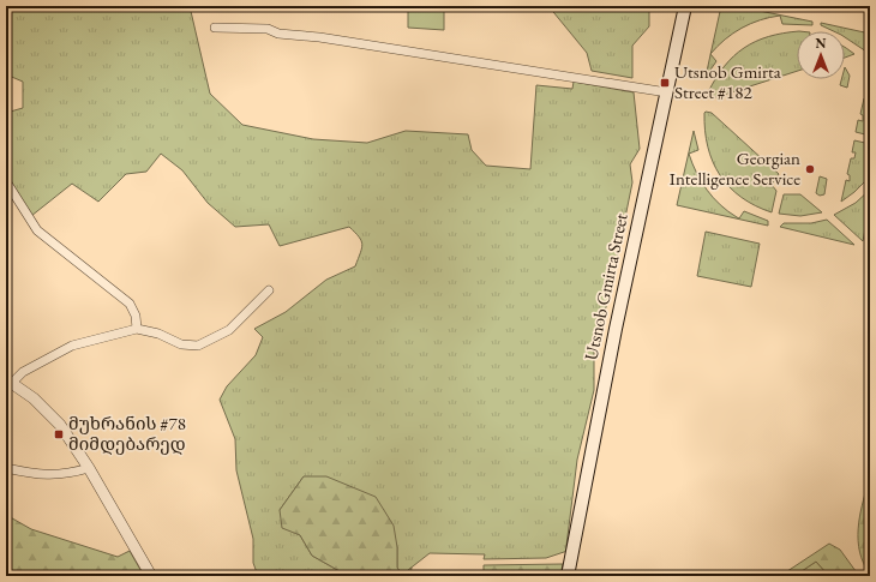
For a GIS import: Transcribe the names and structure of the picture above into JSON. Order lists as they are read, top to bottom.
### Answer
{
  "streets": {
    "main road": ["Utsnob Gmirta Street"]
  },
  "places": {
    "transit": ["Utsnob Gmirta Street #182", "მუხრანის #78 მიმდებარედ"],
    "other": ["Georgian Intelligence Service"]
  },
  "north": "top"
}
